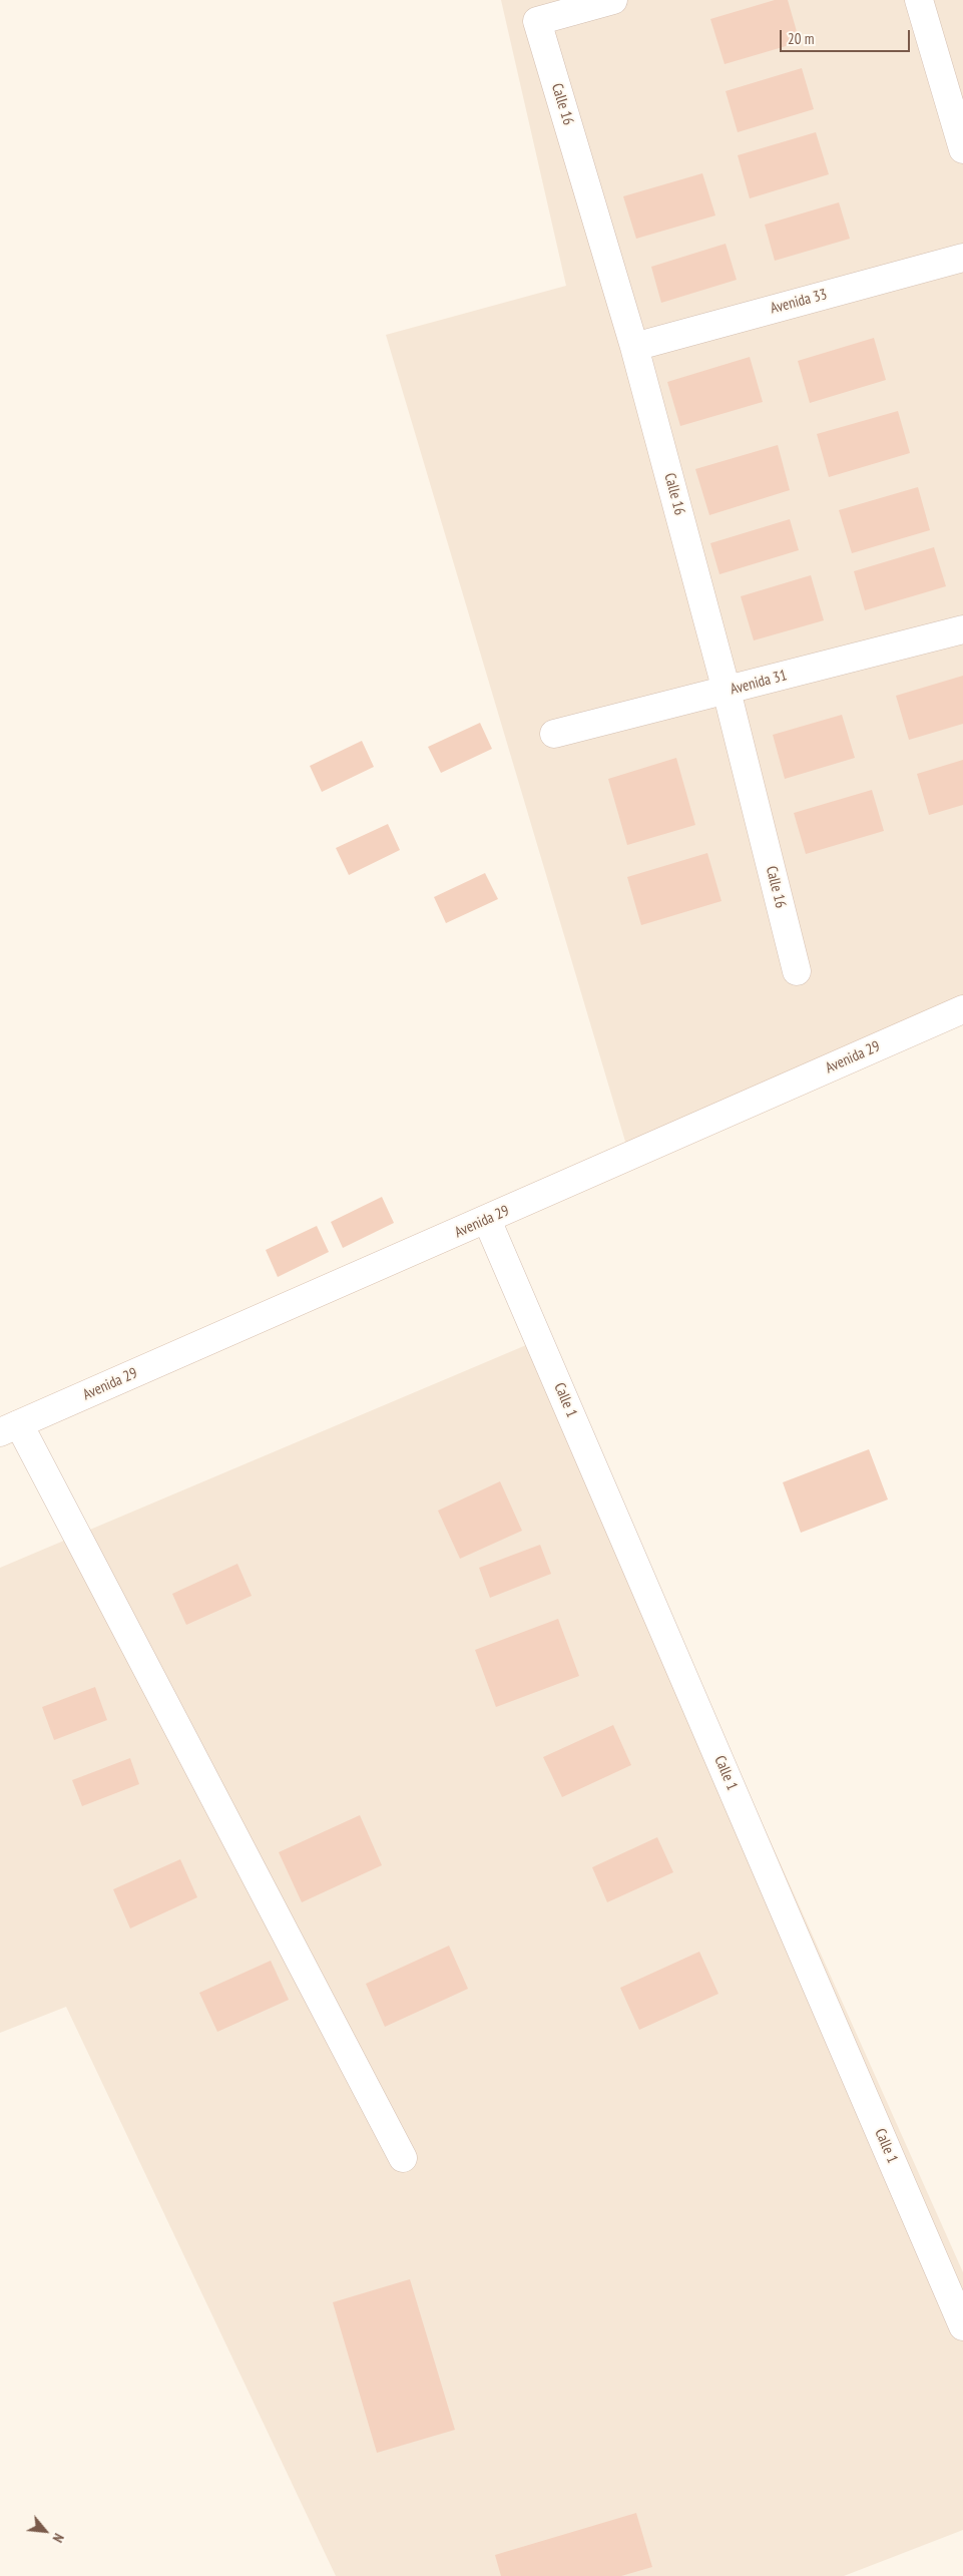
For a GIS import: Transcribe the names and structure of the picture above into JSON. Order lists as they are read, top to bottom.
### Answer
{
  "streets": {
    "street": [
      "Calle 16",
      "Avenida 33",
      "Avenida 31",
      "Avenida 29",
      "Calle 1"
    ]
  },
  "crossings": [
    ["Calle 16", "Avenida 33"],
    ["Calle 16", "Avenida 31"],
    ["Avenida 29", "Calle 1"]
  ],
  "scale_bar": "20 m",
  "north": "bottom right"
}
